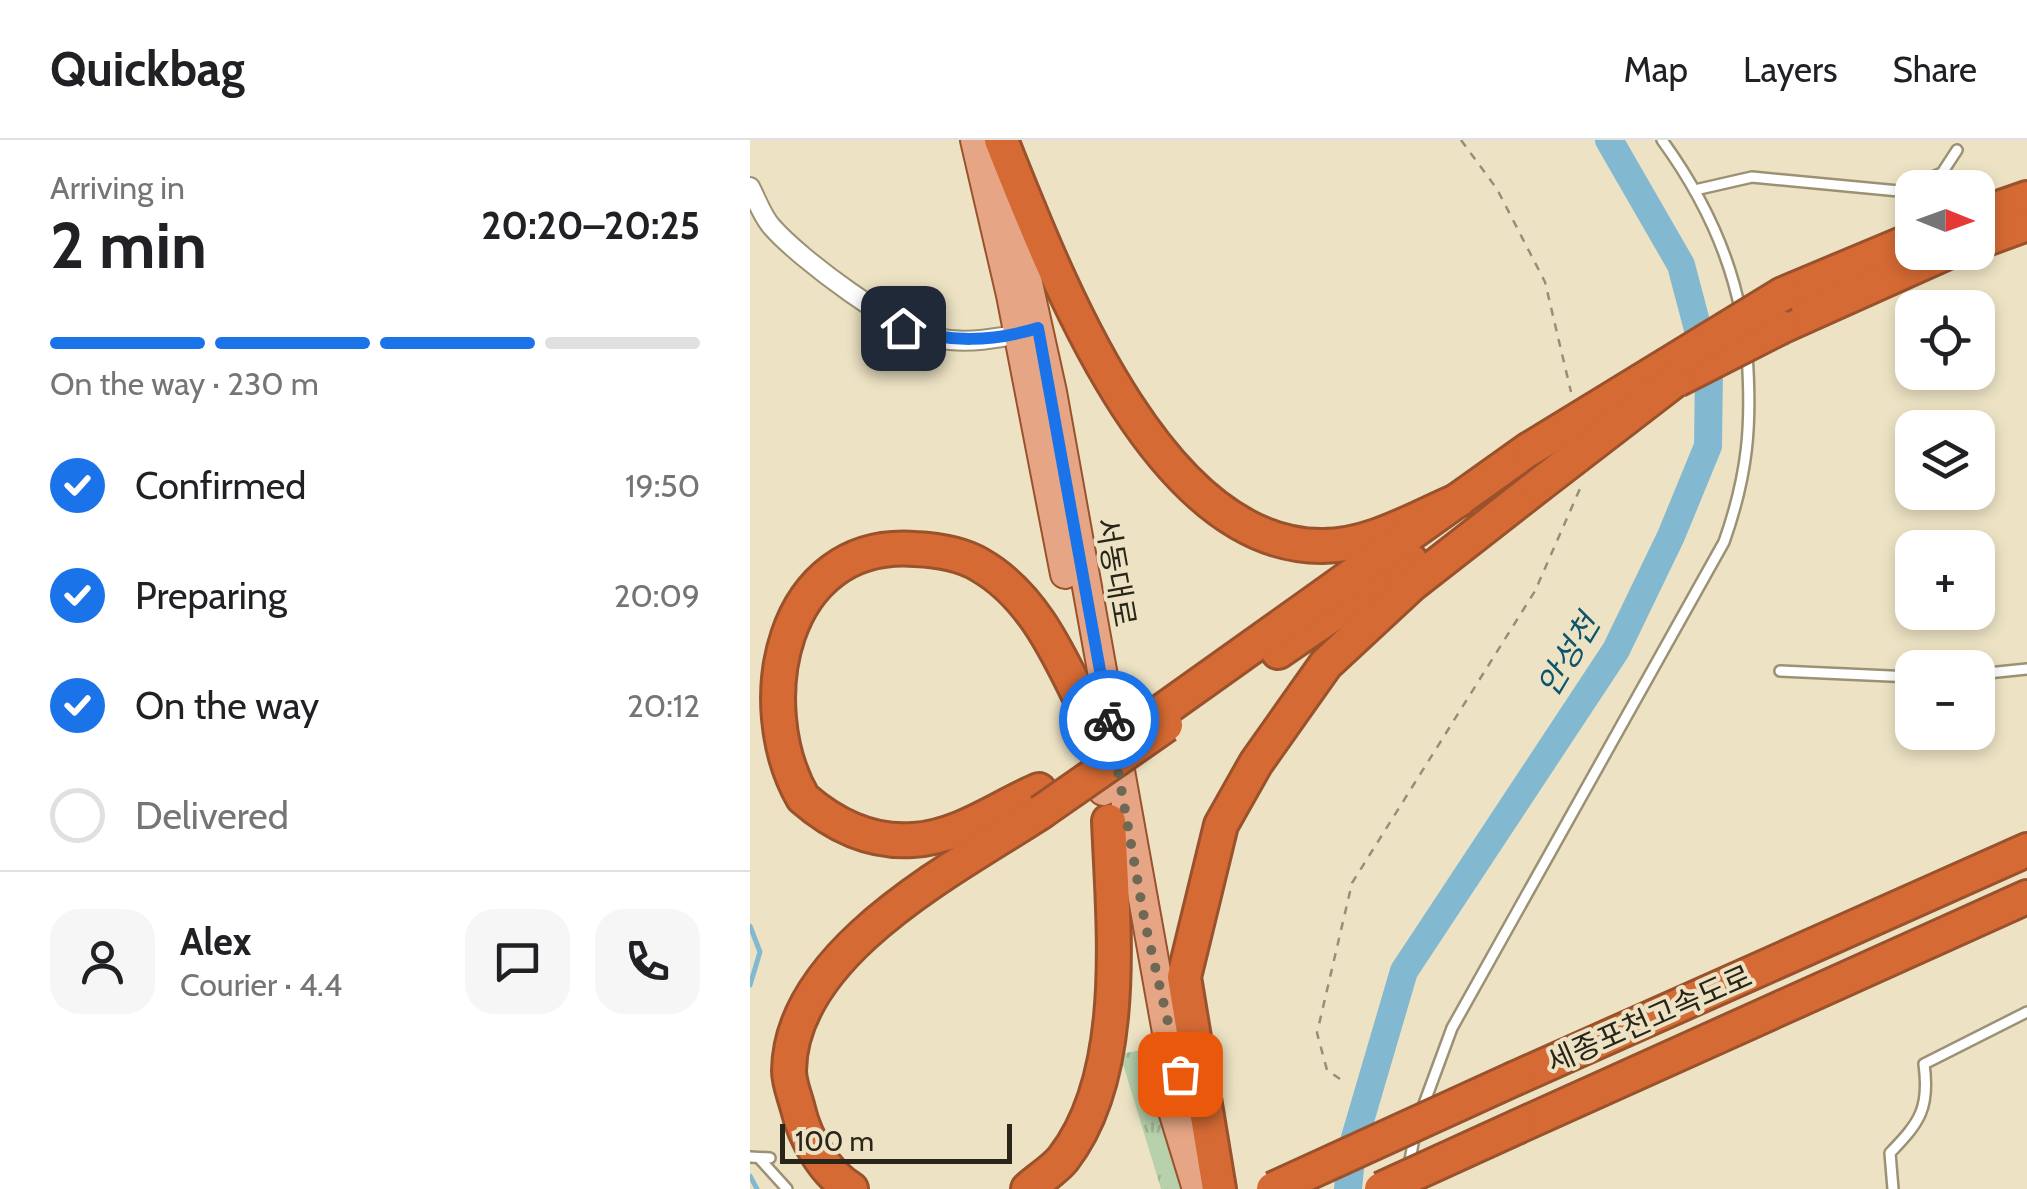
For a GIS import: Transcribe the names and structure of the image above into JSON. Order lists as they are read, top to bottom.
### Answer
{
  "streets": {
    "highway": ["세종포천고속도로"],
    "main road": ["서동대로"]
  },
  "water": ["안성천"],
  "scale_bar": "100 m",
  "north": "right",
  "page": {
    "header": "Quickbag",
    "nav": ["Map", "Layers", "Share"],
    "heading": ["2 min", "Arriving in", "20:20–20:25"],
    "panel": ["Alex", "Courier · 4.4"],
    "map_buttons": ["+", "−"],
    "bar": "On the way · 230 m",
    "list": [
      ["Confirmed", "19:50"],
      ["Preparing", "20:09"],
      ["On the way", "20:12"],
      "Delivered"
    ],
    "scale": "100 m"
  }
}
